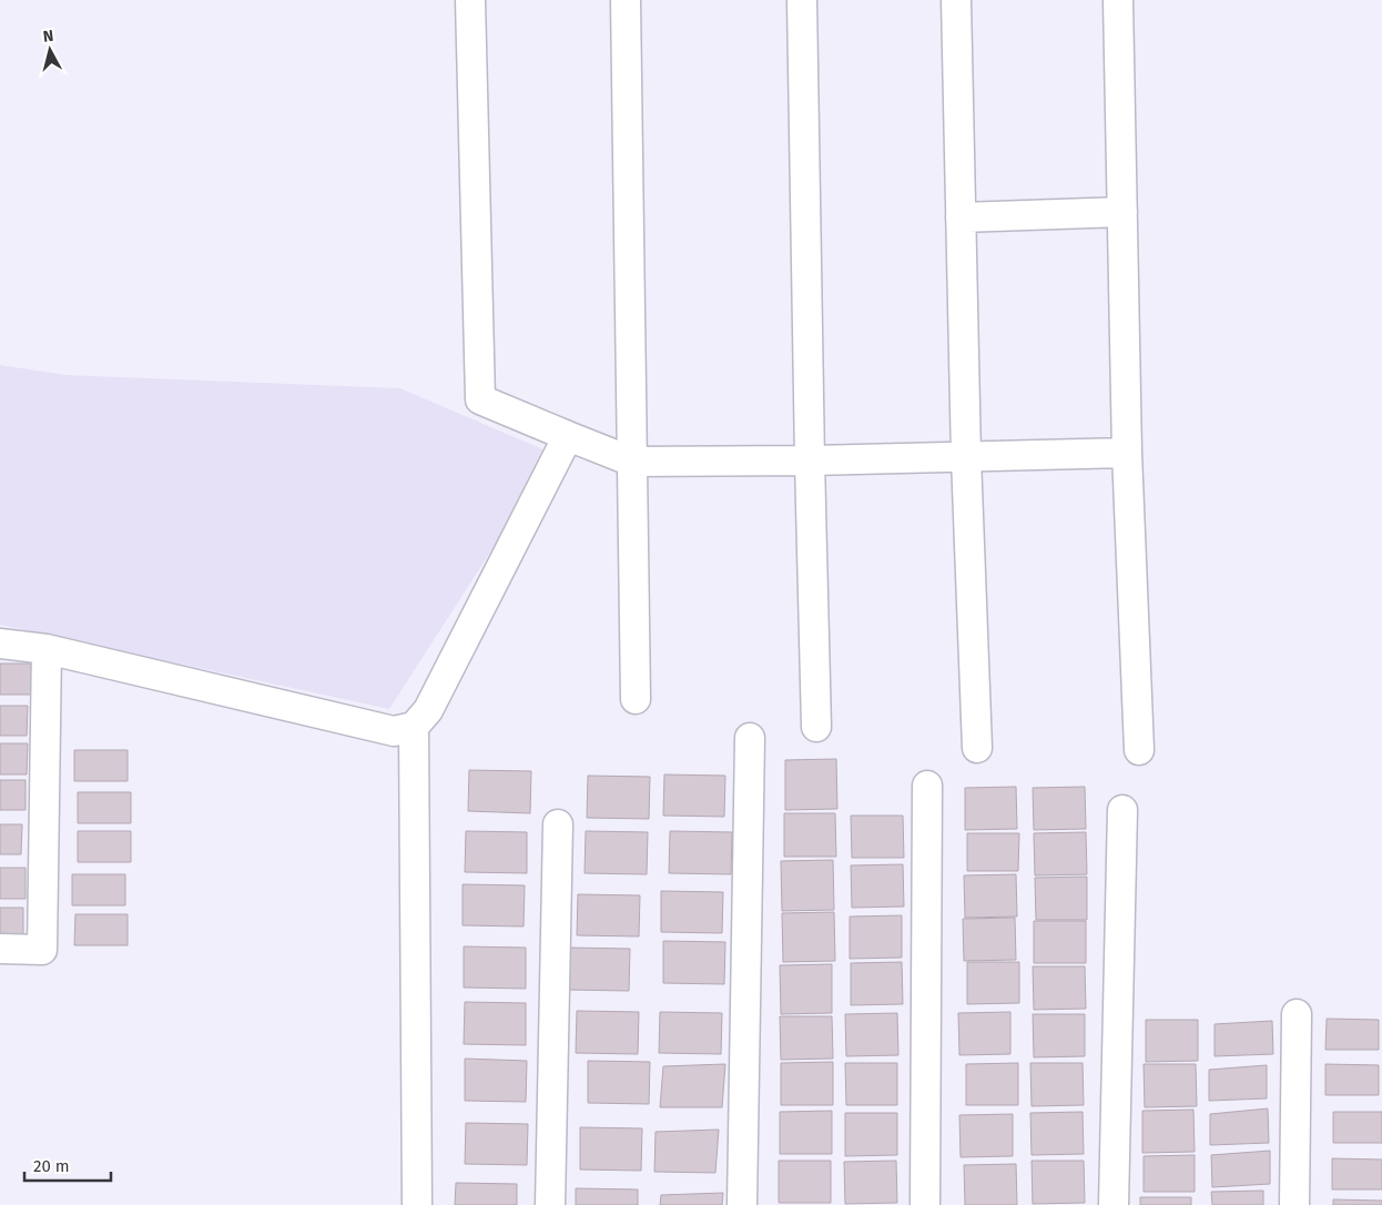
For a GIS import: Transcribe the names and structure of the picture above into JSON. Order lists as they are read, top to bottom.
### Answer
{
  "scale_bar": "20 m",
  "north": "top"
}
